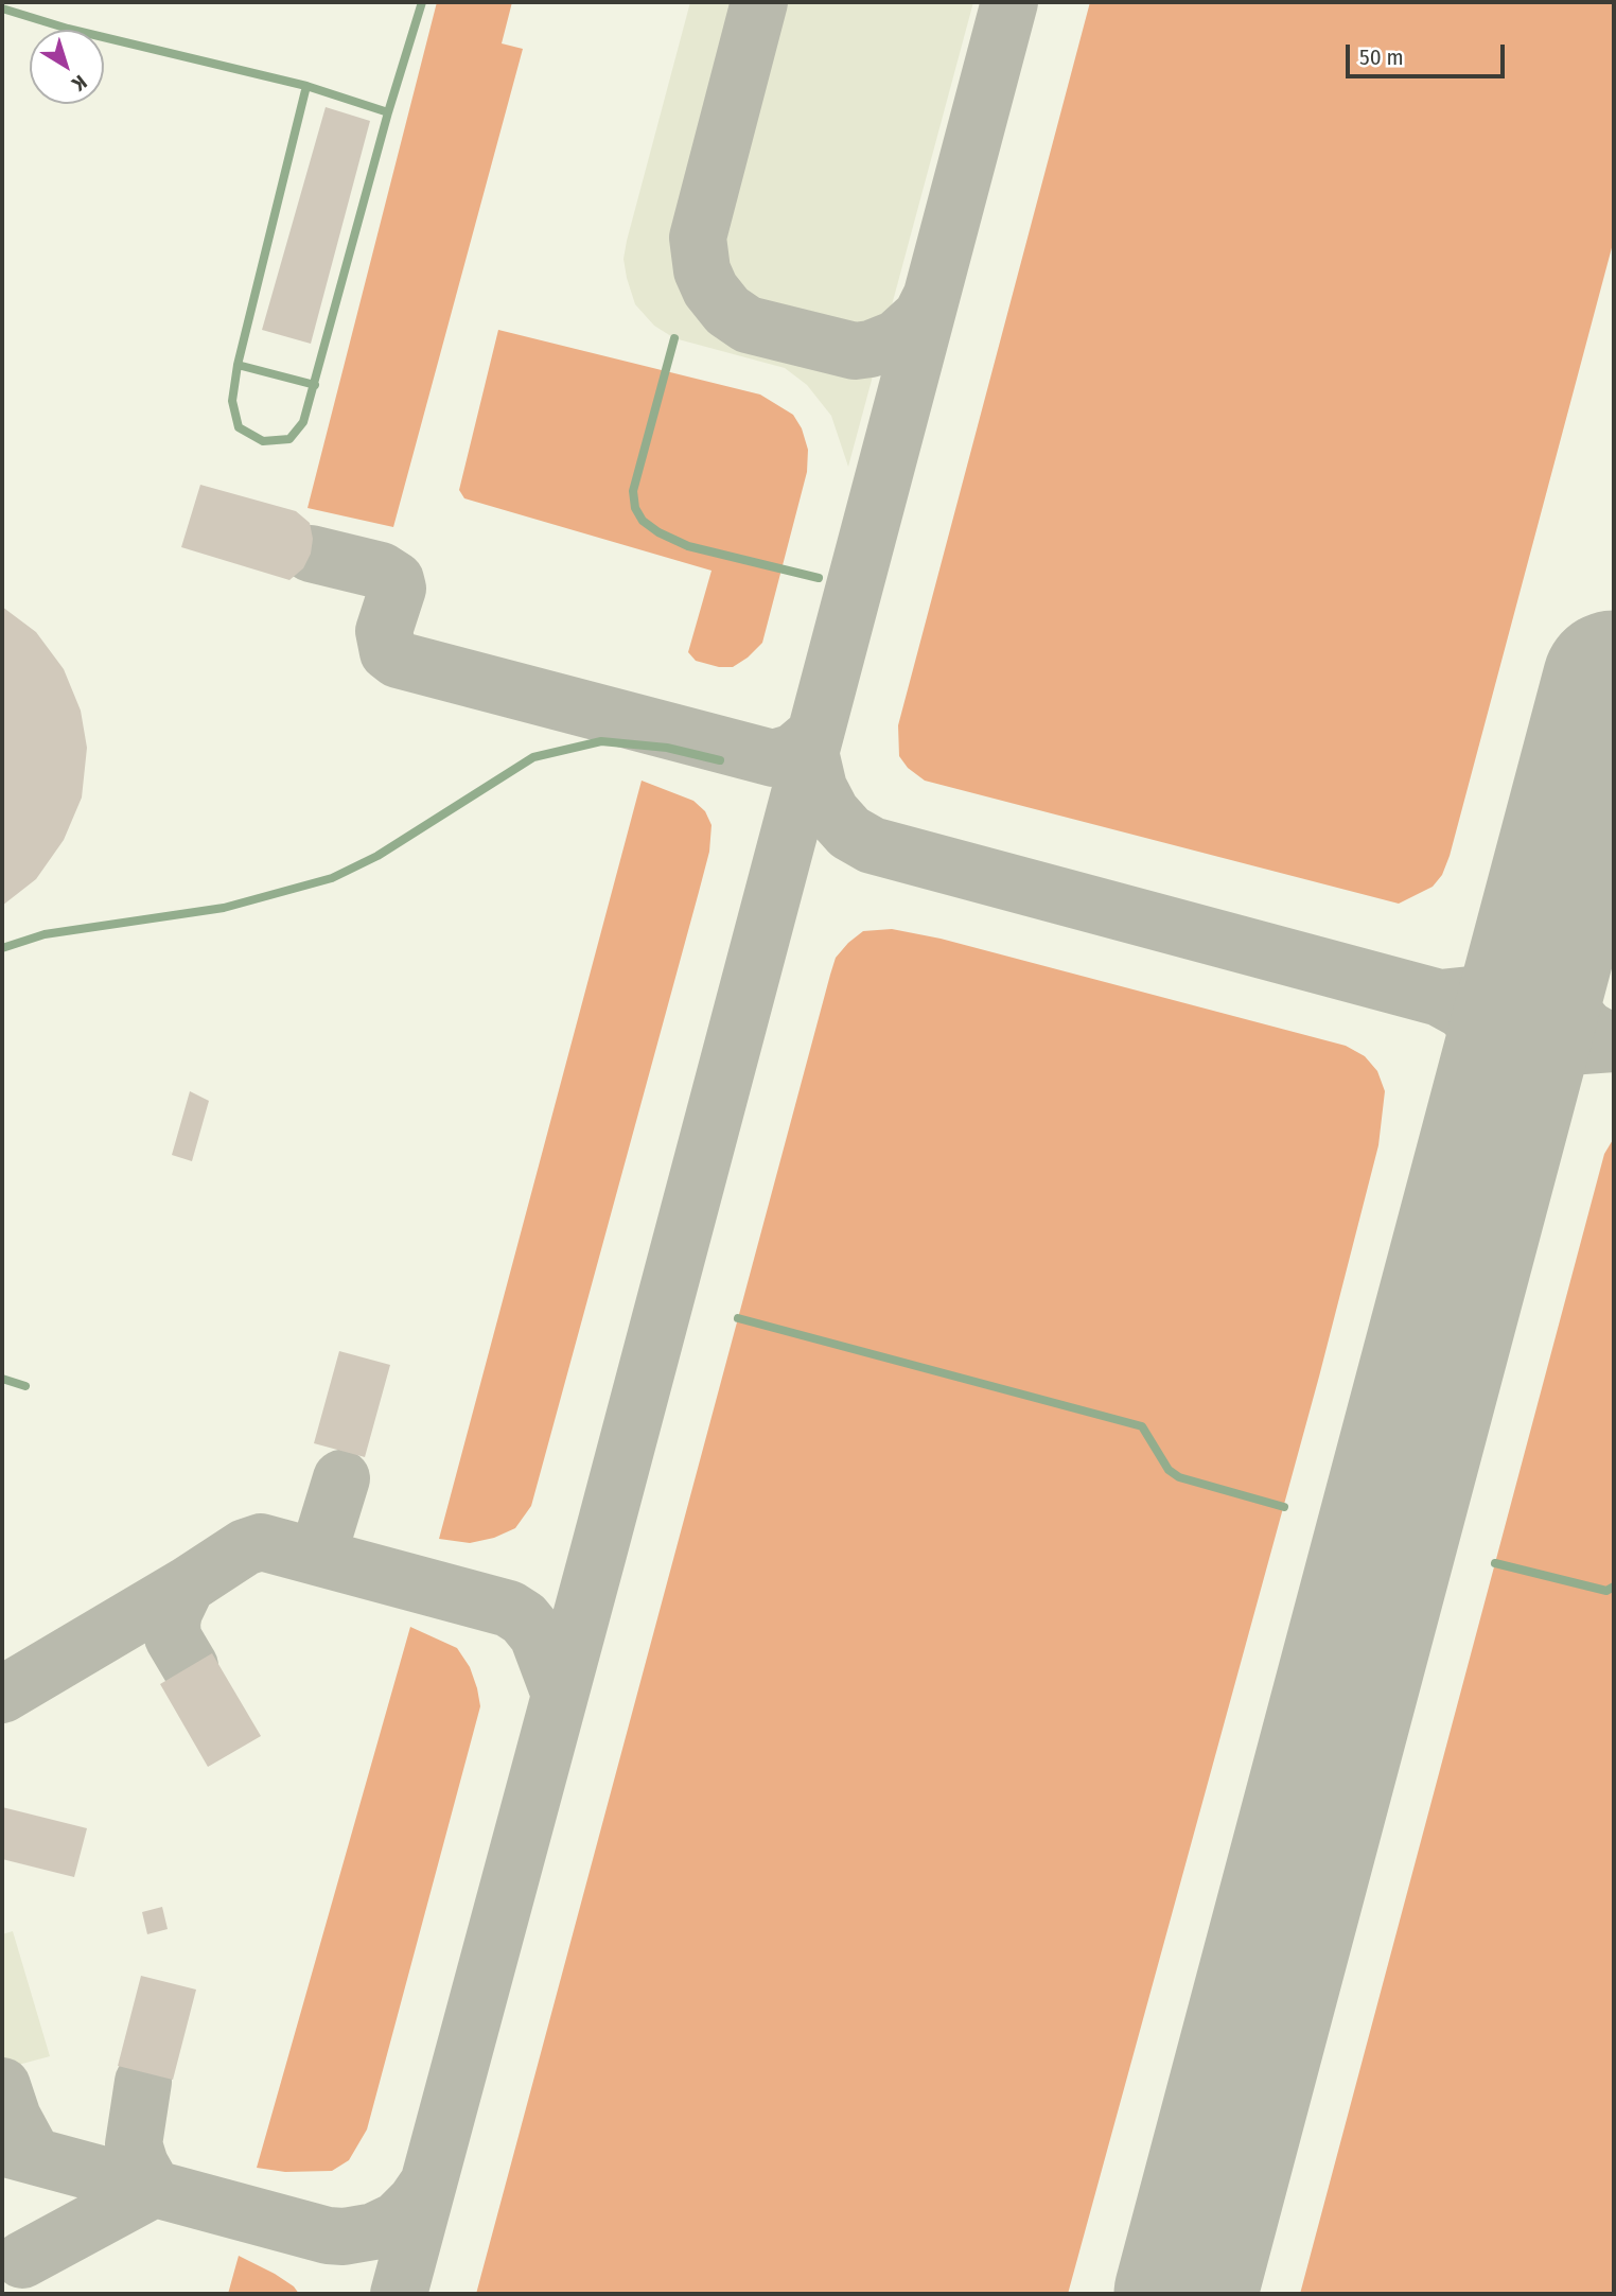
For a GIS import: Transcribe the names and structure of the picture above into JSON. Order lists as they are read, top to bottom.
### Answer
{
  "scale_bar": "50 m",
  "north": "bottom right"
}
